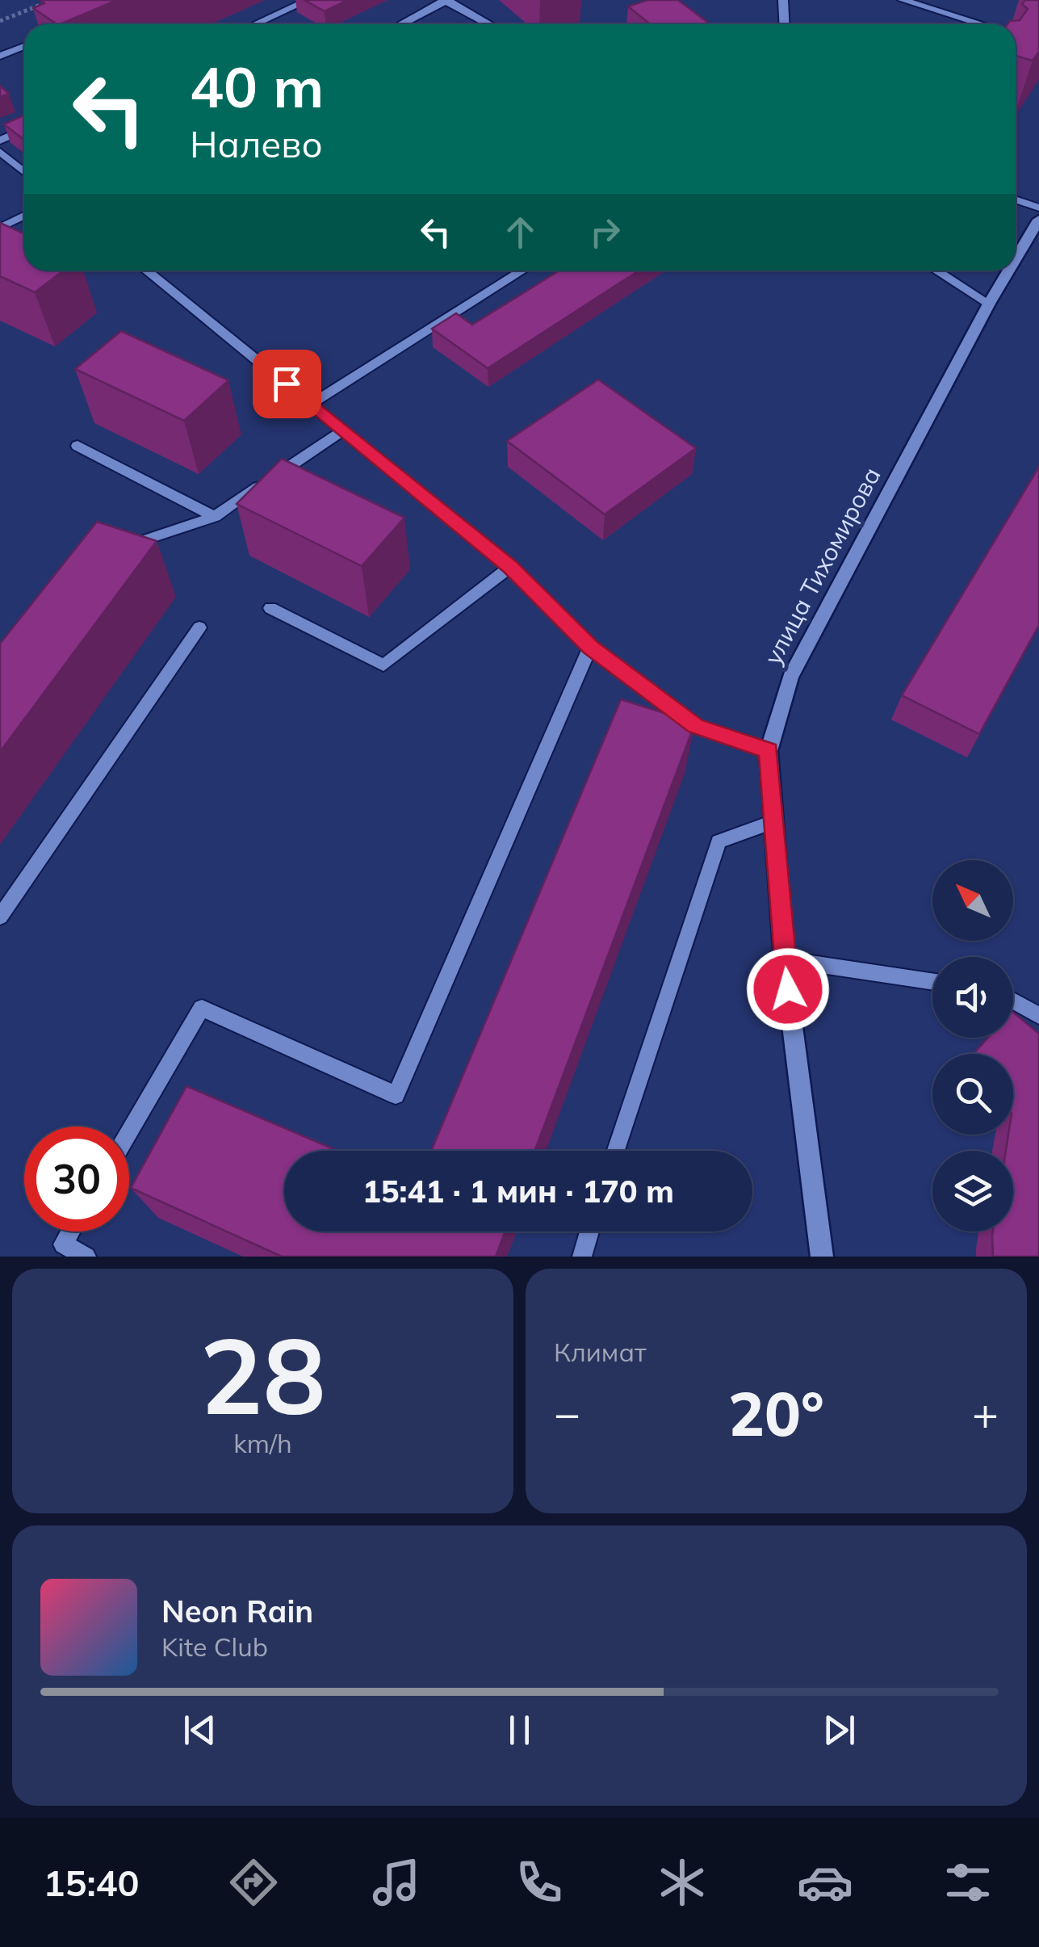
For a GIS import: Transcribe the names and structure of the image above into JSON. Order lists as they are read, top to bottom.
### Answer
{
  "streets": {
    "street": ["улица Тихомирова"]
  },
  "north": "top left",
  "page": {
    "turn": ["40 m", "Налево"],
    "limit": "30",
    "trip": "15:41 · 1 мин · 170 m",
    "tile": [
      ["28", "km/h"],
      "Климат"
    ],
    "heat": ["−", "20°", "+"],
    "song": ["Neon Rain", "Kite Club"],
    "tabs": "15:40"
  }
}
